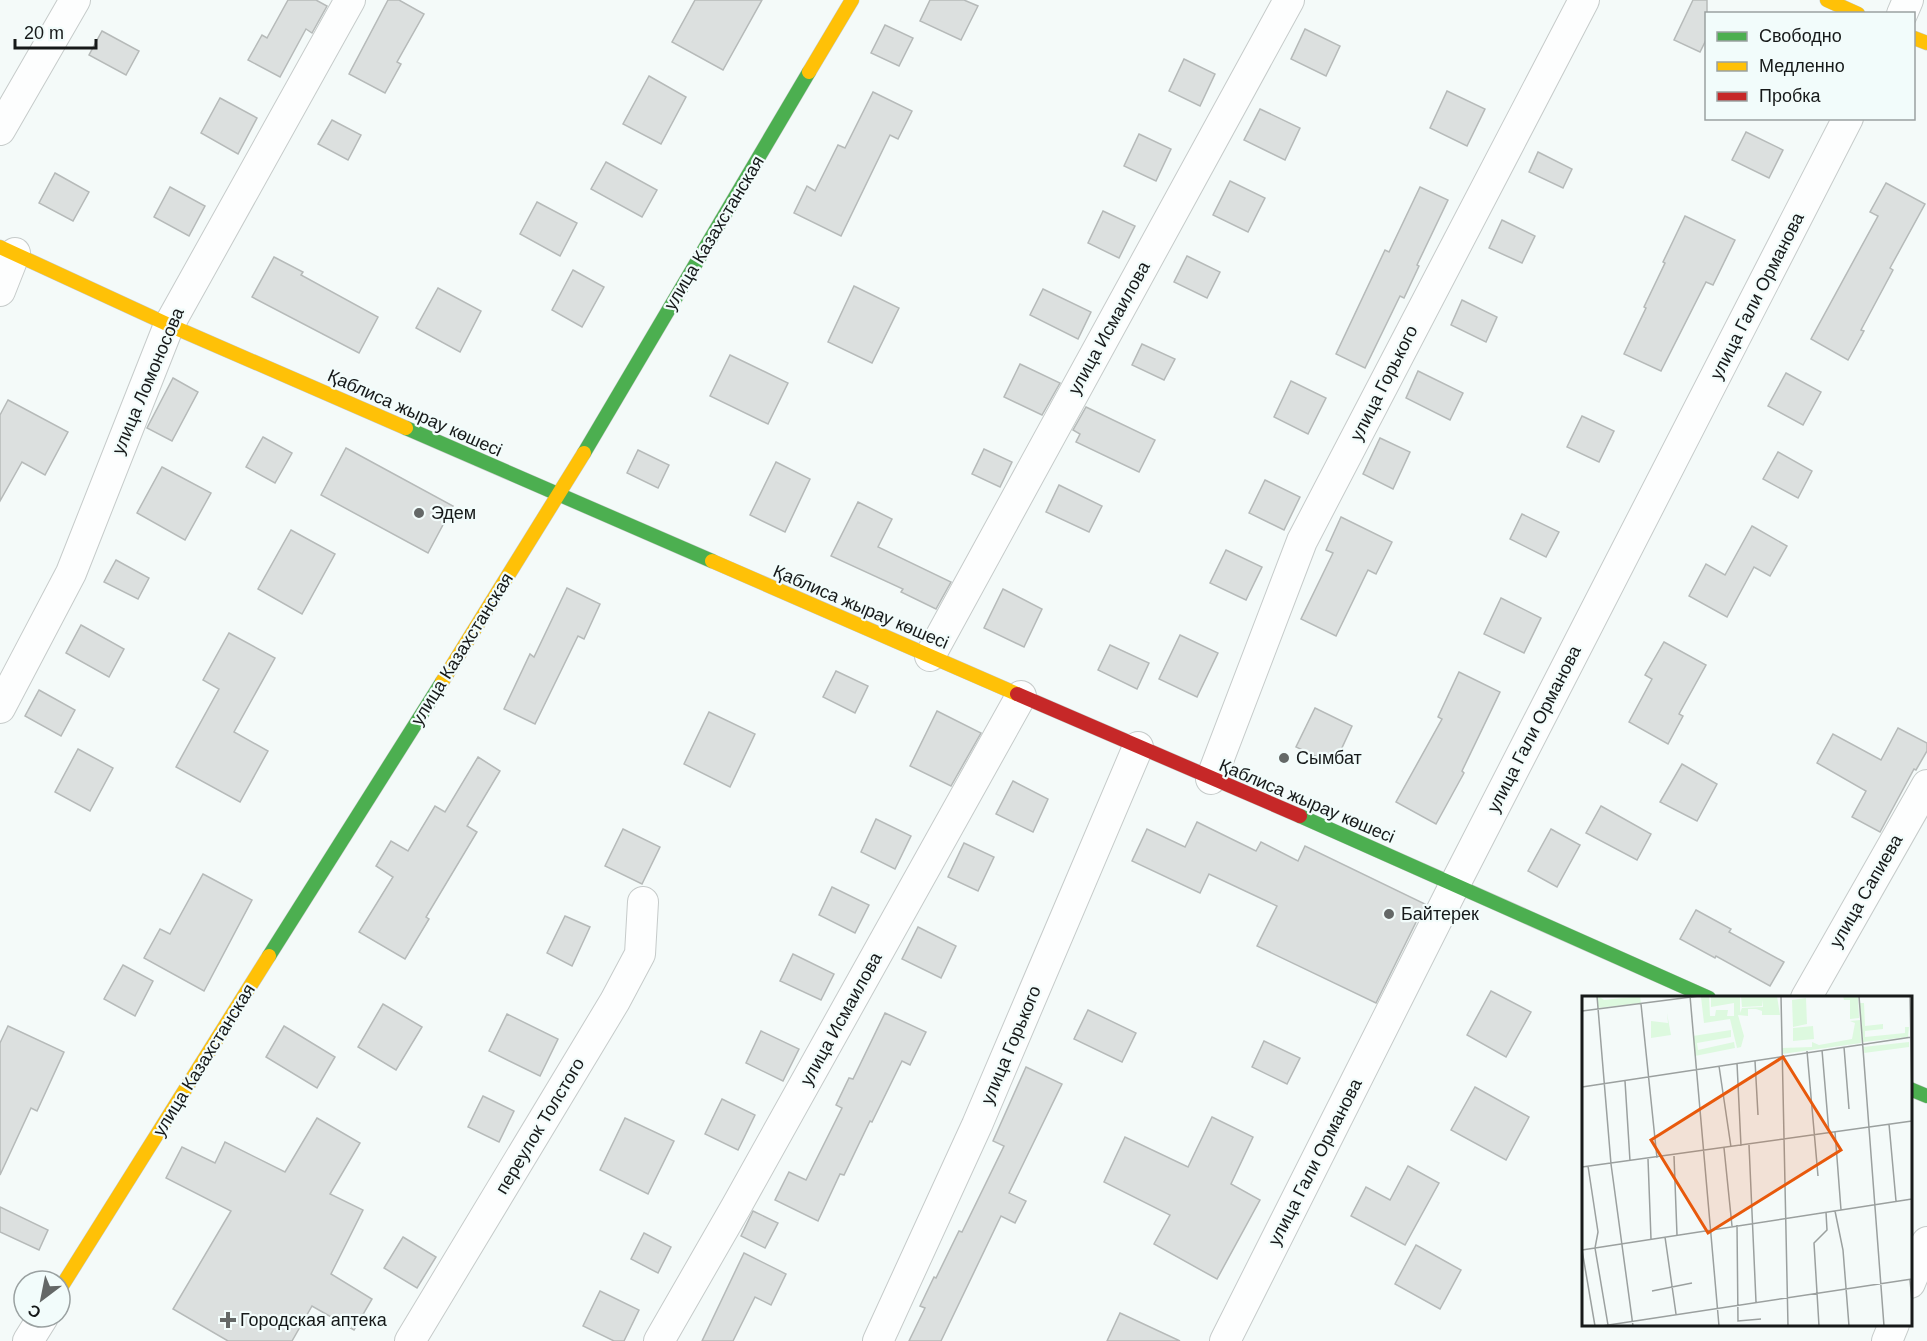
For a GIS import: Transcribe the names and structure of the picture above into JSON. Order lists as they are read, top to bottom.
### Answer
{
  "streets": {
    "street": [
      "улица Казахстанская",
      "улица Гали Орманова",
      "улица Исмаилова",
      "улица Ломоносова",
      "улица Горького",
      "Қаблиса жырау көшесі",
      "улица Сапиева",
      "переулок Толстого"
    ]
  },
  "crossings": [
    ["улица Казахстанская", "Қаблиса жырау көшесі"],
    ["улица Гали Орманова", "Қаблиса жырау көшесі"],
    ["улица Исмаилова", "Қаблиса жырау көшесі"],
    ["улица Ломоносова", "Қаблиса жырау көшесі"],
    ["улица Горького", "Қаблиса жырау көшесі"]
  ],
  "places": {
    "other": ["Эдем", "Сымбат", "Байтерек"],
    "health": ["Городская аптека"]
  },
  "legend": ["Свободно", "Медленно", "Пробка"],
  "scale_bar": "20 m",
  "north": "bottom left"
}
